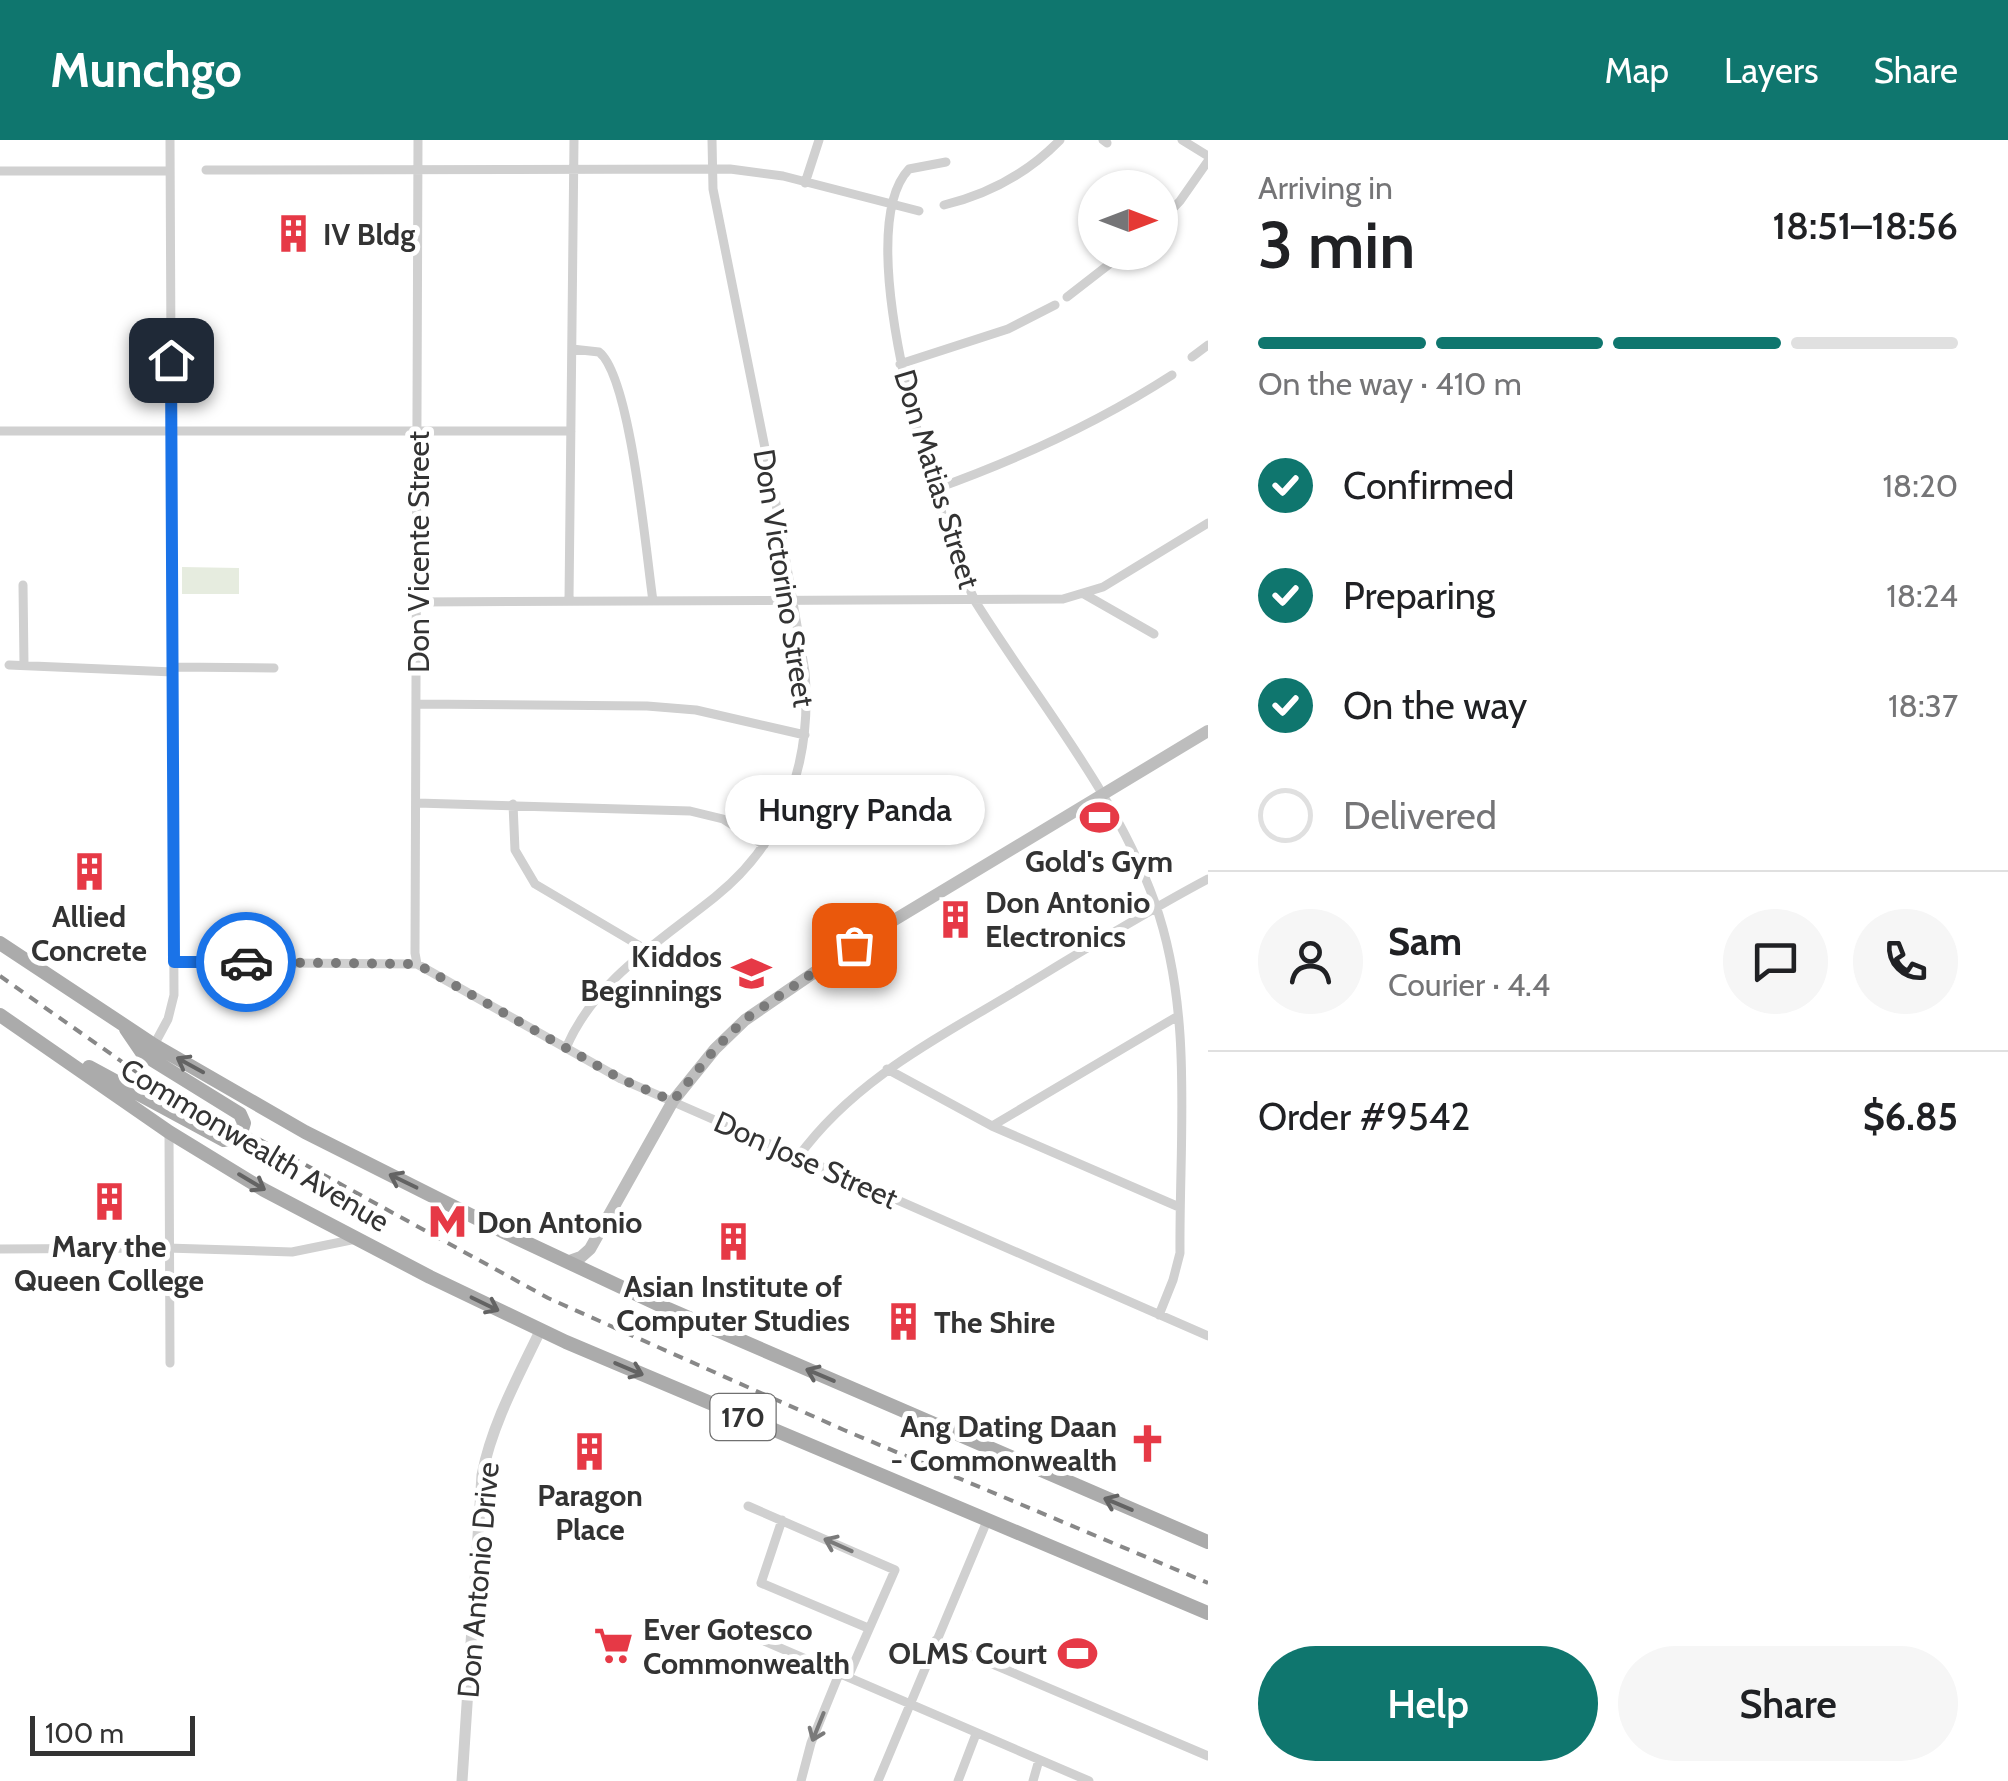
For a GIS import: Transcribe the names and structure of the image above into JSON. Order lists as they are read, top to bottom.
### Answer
{
  "streets": {
    "main road": ["Commonwealth Avenue", "170"],
    "street": [
      "Don Matias Street",
      "Don Vicente Street",
      "Don Victorino Street",
      "Don Jose Street",
      "Don Antonio Drive"
    ]
  },
  "crossings": [
    ["Don Matias Street", "Don Jose Street"],
    ["Don Vicente Street", "Don Jose Street"],
    ["Don Victorino Street", "Don Jose Street"],
    ["Commonwealth Avenue", "Don Antonio Drive"]
  ],
  "places": {
    "building": [
      "IV Bldg",
      "Allied Concrete",
      "Don Antonio Electronics",
      "Mary the Queen College",
      "Asian Institute of Computer Studies",
      "The Shire",
      "Paragon Place"
    ],
    "sports": ["Gold's Gym", "OLMS Court"],
    "other": ["Hungry Panda"],
    "school or university": ["Kiddos Beginnings"],
    "metro station": ["Don Antonio"],
    "church": ["Ang Dating Daan - Commonwealth"],
    "supermarket": ["Ever Gotesco Commonwealth"]
  },
  "scale_bar": "100 m",
  "north": "right",
  "page": {
    "header": "Munchgo",
    "nav": ["Map", "Layers", "Share"],
    "heading": ["3 min", "Arriving in", "18:51–18:56"],
    "panel": [
      "Sam",
      "Courier · 4.4",
      "Order #9542",
      "$6.85"
    ],
    "bar": "On the way · 410 m",
    "list": [
      ["Confirmed", "18:20"],
      ["Preparing", "18:24"],
      ["On the way", "18:37"],
      "Delivered"
    ],
    "bubble": "Hungry Panda",
    "buttons": ["Help", "Share"],
    "scale": "100 m"
  }
}
